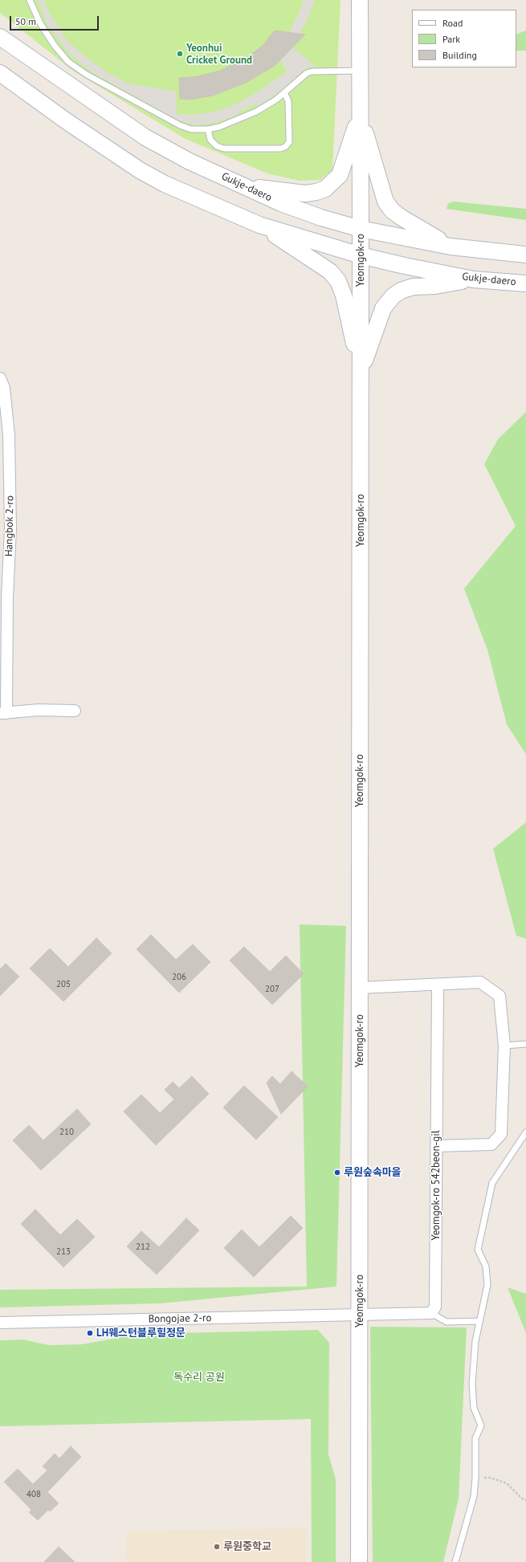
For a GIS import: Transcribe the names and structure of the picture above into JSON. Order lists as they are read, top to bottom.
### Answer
{
  "streets": {
    "main road": ["Gukje-daero", "Yeomgok-ro"],
    "street": ["Hangbok 2-ro", "Yeomgok-ro 542beon-gil", "Bongojae 2-ro"]
  },
  "crossings": [
    ["Gukje-daero", "Yeomgok-ro"],
    ["Yeomgok-ro", "Bongojae 2-ro"]
  ],
  "parks": ["독수리 공원"],
  "places": [
    "Yeonhui Cricket Ground",
    "루원숲속마을",
    "LH웨스턴블루힐정문",
    "루원중학교"
  ],
  "house_numbers": [
    "206",
    "205",
    "207",
    "210",
    "212",
    "213",
    "408"
  ],
  "legend": ["Road", "Park", "Building"],
  "scale_bar": "50 m"
}
